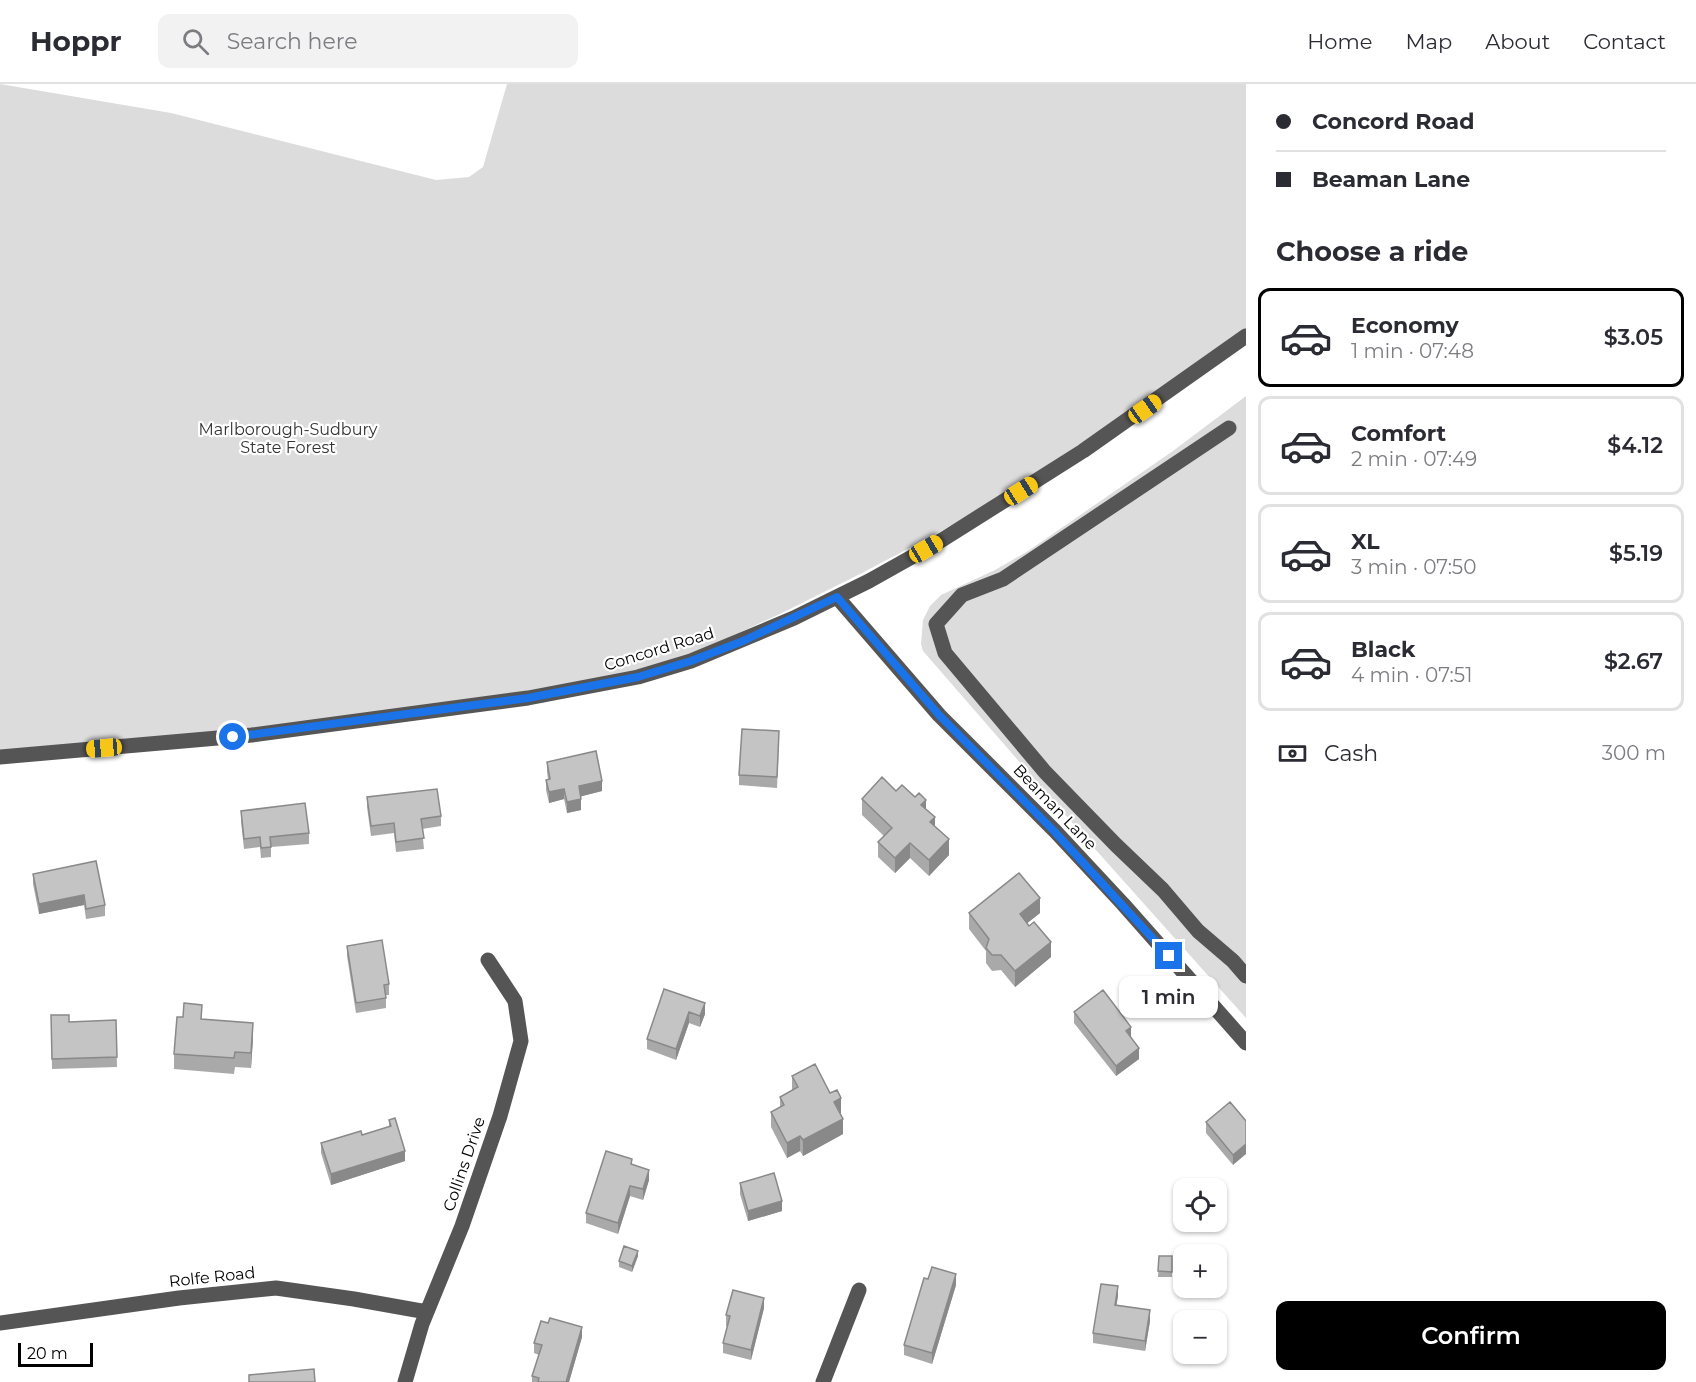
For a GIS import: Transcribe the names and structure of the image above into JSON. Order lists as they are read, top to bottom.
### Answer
{
  "streets": {
    "street": [
      "Concord Road",
      "Beaman Lane",
      "Collins Drive",
      "Rolfe Road"
    ]
  },
  "crossings": [
    ["Concord Road", "Beaman Lane"],
    ["Collins Drive", "Rolfe Road"]
  ],
  "parks": ["Marlborough-Sudbury State Forest"],
  "scale_bar": "20 m",
  "page": {
    "header": "Hoppr",
    "search": "Search here",
    "nav": [
      "Home",
      "Map",
      "About",
      "Contact"
    ],
    "banner": ["Concord Road", "Beaman Lane"],
    "heading": "Choose a ride",
    "list": [
      {
        "name": "Economy",
        "note": "1 min · 07:48",
        "value": "$3.05"
      },
      {
        "name": "Comfort",
        "note": "2 min · 07:49",
        "value": "$4.12"
      },
      {
        "name": "XL",
        "note": "3 min · 07:50",
        "value": "$5.19"
      },
      {
        "name": "Black",
        "note": "4 min · 07:51",
        "value": "$2.67"
      }
    ],
    "pay": ["Cash", "300 m"],
    "bubble": "1 min",
    "map_buttons": ["+", "−"],
    "buttons": "Confirm",
    "scale": "20 m"
  }
}
